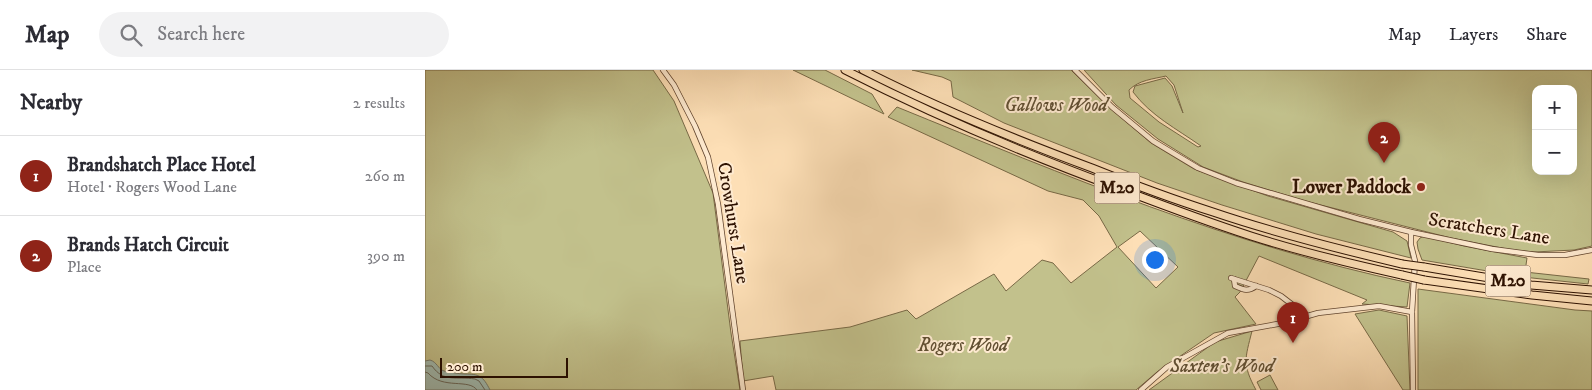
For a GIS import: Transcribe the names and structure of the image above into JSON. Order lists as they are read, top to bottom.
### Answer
{
  "streets": {
    "highway": ["M20"],
    "street": ["Crowhurst Lane", "Scratchers Lane"]
  },
  "parks": ["Gallows Wood", "Rogers Wood", "Saxten's Wood"],
  "places": ["Lower Paddock"],
  "scale_bar": "200 m",
  "page": {
    "header": "Map",
    "search": "Search here",
    "nav": ["Map", "Layers", "Share"],
    "heading": ["Nearby", "2 results"],
    "map_buttons": ["+", "−"],
    "pins": ["2", "1"],
    "list": [
      {
        "mark": "1",
        "name": "Brandshatch Place Hotel",
        "note": "Hotel · Rogers Wood Lane",
        "value": "260 m"
      },
      {
        "mark": "2",
        "name": "Brands Hatch Circuit",
        "note": "Place",
        "value": "390 m"
      }
    ],
    "scale": "200 m"
  }
}
